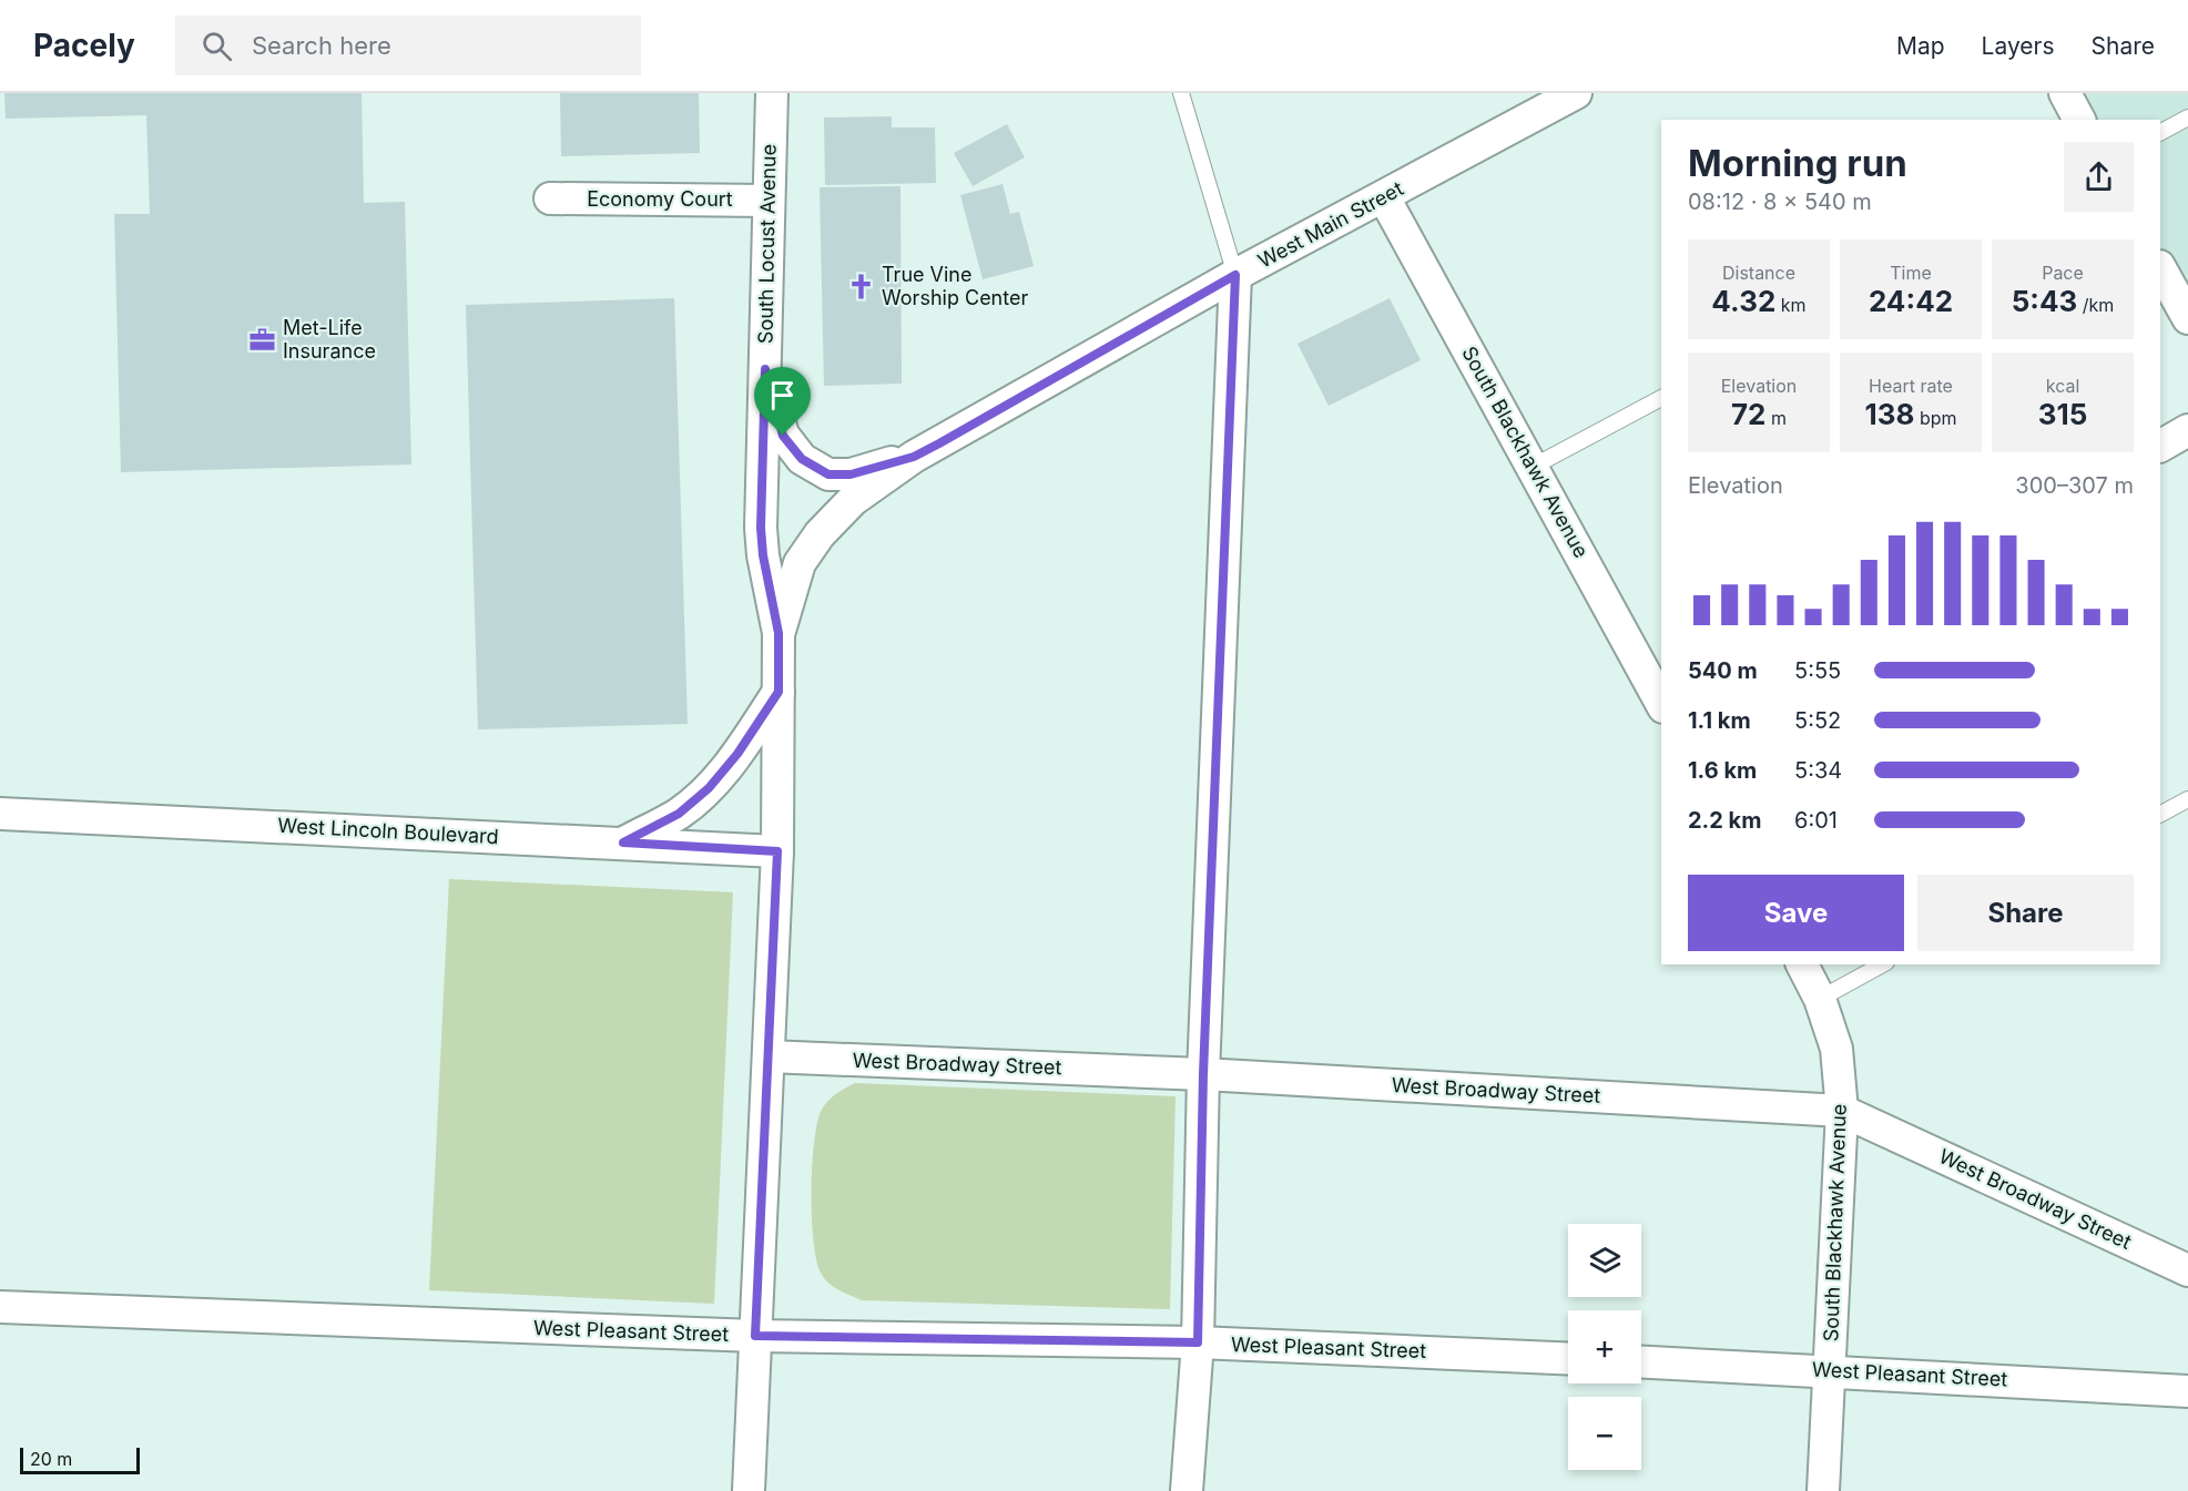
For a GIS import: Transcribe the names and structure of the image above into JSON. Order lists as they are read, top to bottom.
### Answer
{
  "streets": {
    "street": [
      "Economy Court",
      "West Main Street",
      "South Locust Avenue",
      "South Blackhawk Avenue",
      "West Lincoln Boulevard",
      "West Broadway Street",
      "West Pleasant Street"
    ]
  },
  "crossings": [
    ["Economy Court", "South Locust Avenue"],
    ["West Main Street", "South Locust Avenue"],
    ["West Main Street", "South Blackhawk Avenue"],
    ["South Locust Avenue", "West Lincoln Boulevard"],
    ["South Locust Avenue", "West Broadway Street"],
    ["South Locust Avenue", "West Pleasant Street"],
    ["South Blackhawk Avenue", "West Broadway Street"],
    ["South Blackhawk Avenue", "West Pleasant Street"]
  ],
  "places": {
    "church": ["True Vine Worship Center"],
    "office": ["Met-Life Insurance"]
  },
  "scale_bar": "20 m",
  "page": {
    "header": "Pacely",
    "search": "Search here",
    "nav": ["Map", "Layers", "Share"],
    "heading": ["Morning run", "08:12 · 8 × 540 m"],
    "stats": [
      ["Distance", "4.32 km"],
      ["Time", "24:42"],
      ["Pace", "5:43 /km"],
      ["Elevation", "72 m"],
      ["Heart rate", "138 bpm"],
      ["kcal", "315"]
    ],
    "chart": ["Elevation", "300–307 m"],
    "list": [
      {
        "name": "540 m",
        "note": "5:55"
      },
      {
        "name": "1.1 km",
        "note": "5:52"
      },
      {
        "name": "1.6 km",
        "note": "5:34"
      },
      {
        "name": "2.2 km",
        "note": "6:01"
      }
    ],
    "buttons": ["Save", "Share"],
    "map_buttons": ["+", "−"],
    "scale": "20 m"
  }
}
